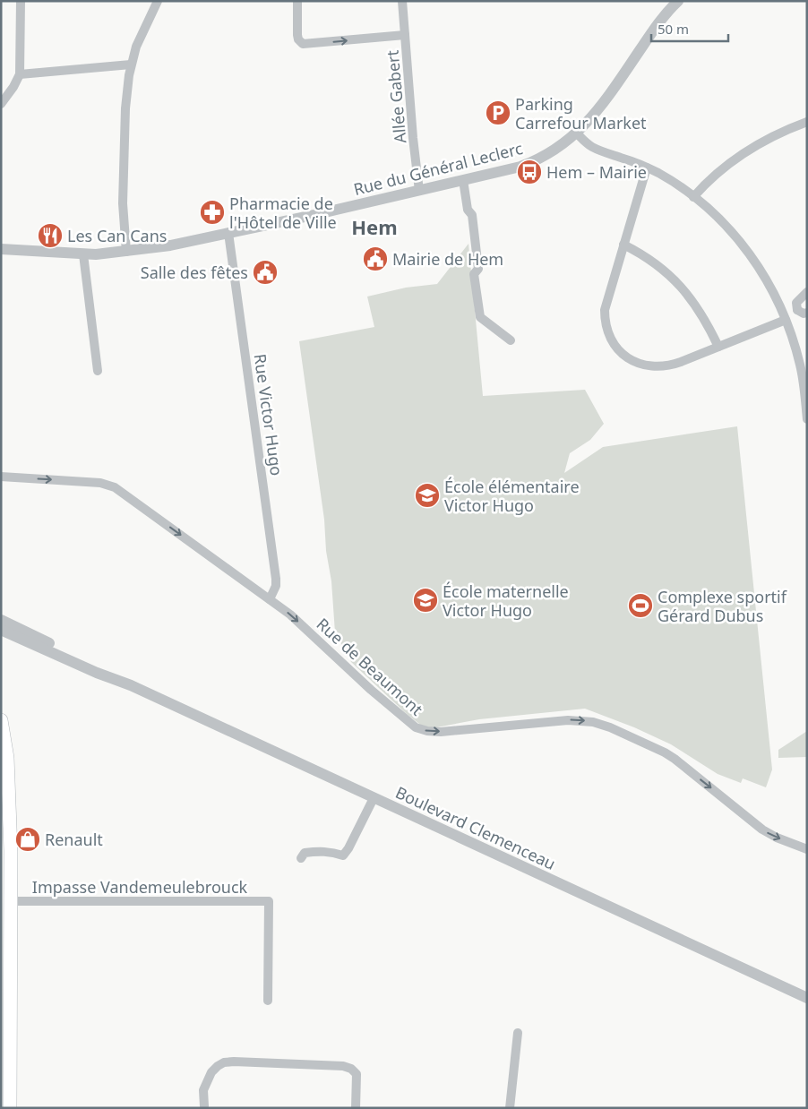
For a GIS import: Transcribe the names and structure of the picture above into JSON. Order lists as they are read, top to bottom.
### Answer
{
  "streets": {
    "street": [
      "Allée Gabert",
      "Rue du Général Leclerc",
      "Rue Victor Hugo",
      "Rue de Beaumont",
      "Boulevard Clemenceau",
      "Impasse Vandemeulebrouck"
    ]
  },
  "crossings": [
    ["Allée Gabert", "Rue du Général Leclerc"],
    ["Rue du Général Leclerc", "Rue Victor Hugo"],
    ["Rue Victor Hugo", "Rue de Beaumont"]
  ],
  "one_way": ["Rue de Beaumont"],
  "districts": ["Hem"],
  "places": {
    "parking": ["Parking Carrefour Market"],
    "bus stop": ["Hem – Mairie"],
    "pharmacy": ["Pharmacie de l'Hôtel de Ville"],
    "restaurant": ["Les Can Cans"],
    "public building": ["Mairie de Hem", "Salle des fêtes"],
    "school or university": ["École élémentaire Victor Hugo", "École maternelle Victor Hugo"],
    "sports": ["Complexe sportif Gérard Dubus"],
    "shop": ["Renault"]
  },
  "scale_bar": "50 m"
}
